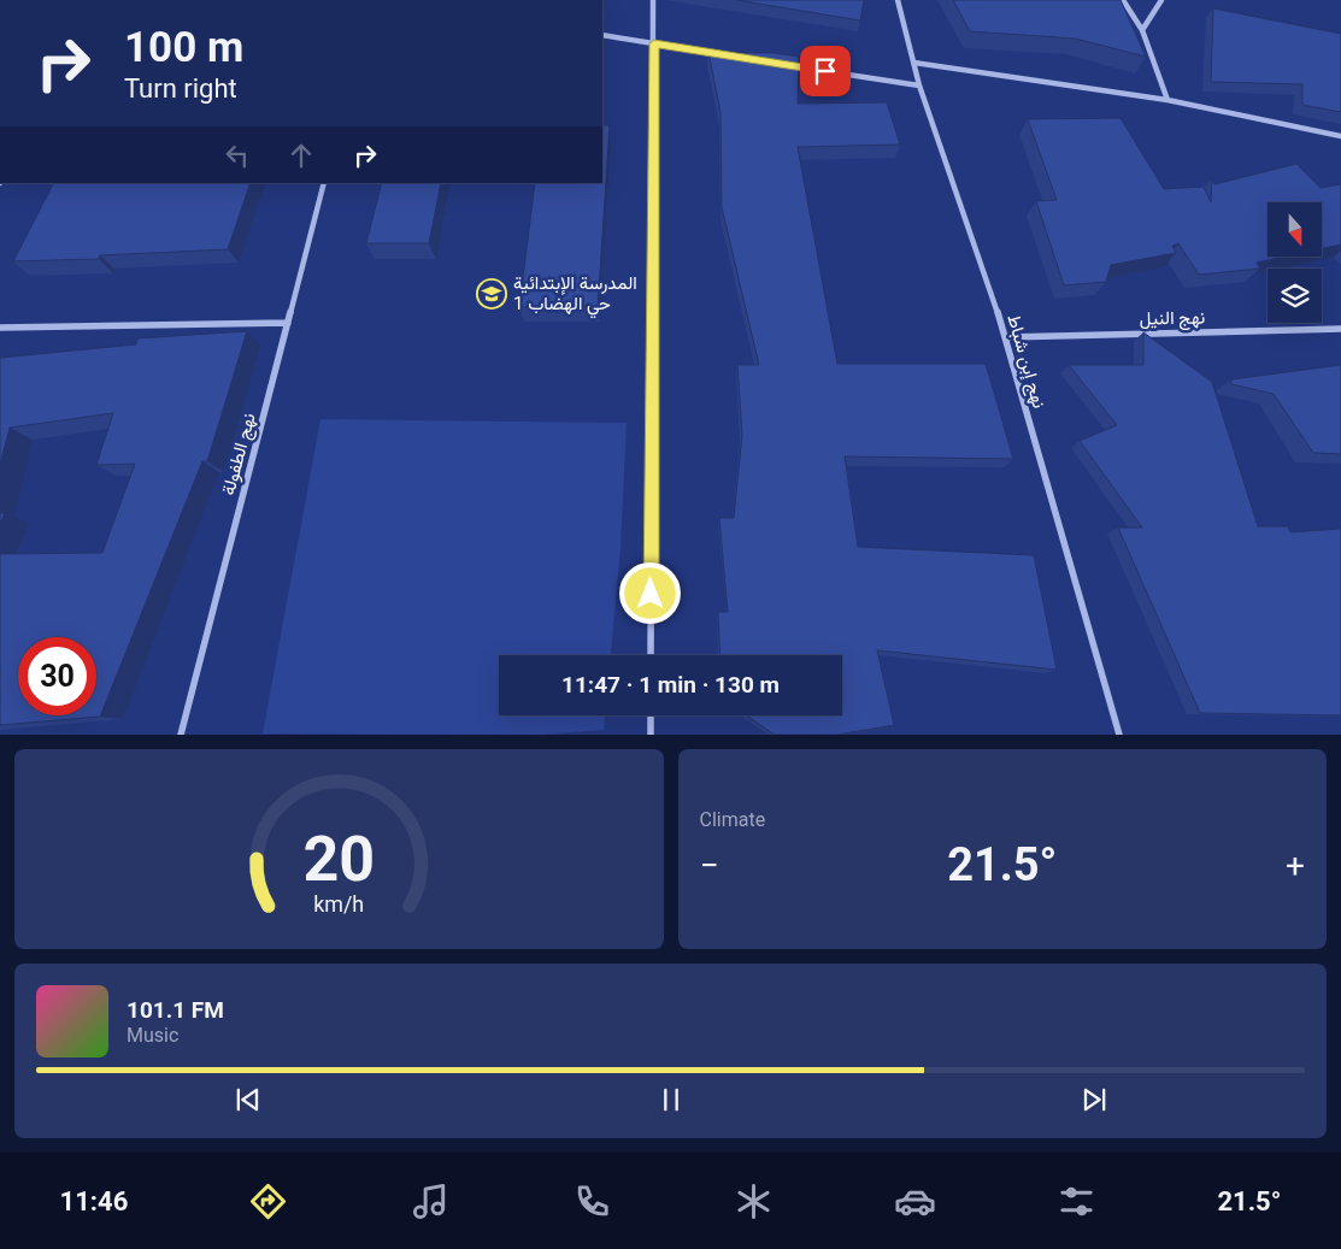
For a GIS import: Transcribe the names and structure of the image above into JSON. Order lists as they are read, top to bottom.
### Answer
{
  "streets": {
    "street": ["نهج النيل", "نهج إبن شباط", "نهج الطفولة"]
  },
  "crossings": [
    ["نهج النيل", "نهج إبن شباط"]
  ],
  "places": {
    "school or university": ["المدرسة الإبتدائية حي الهضاب 1"]
  },
  "north": "bottom",
  "page": {
    "turn": ["100 m", "Turn right"],
    "limit": "30",
    "trip": "11:47 · 1 min · 130 m",
    "tile": "Climate",
    "heat": ["−", "21.5°", "+"],
    "song": ["101.1 FM", "Music"],
    "tabs": ["11:46", "21.5°"],
    "gauge": ["20", "km/h"]
  }
}
